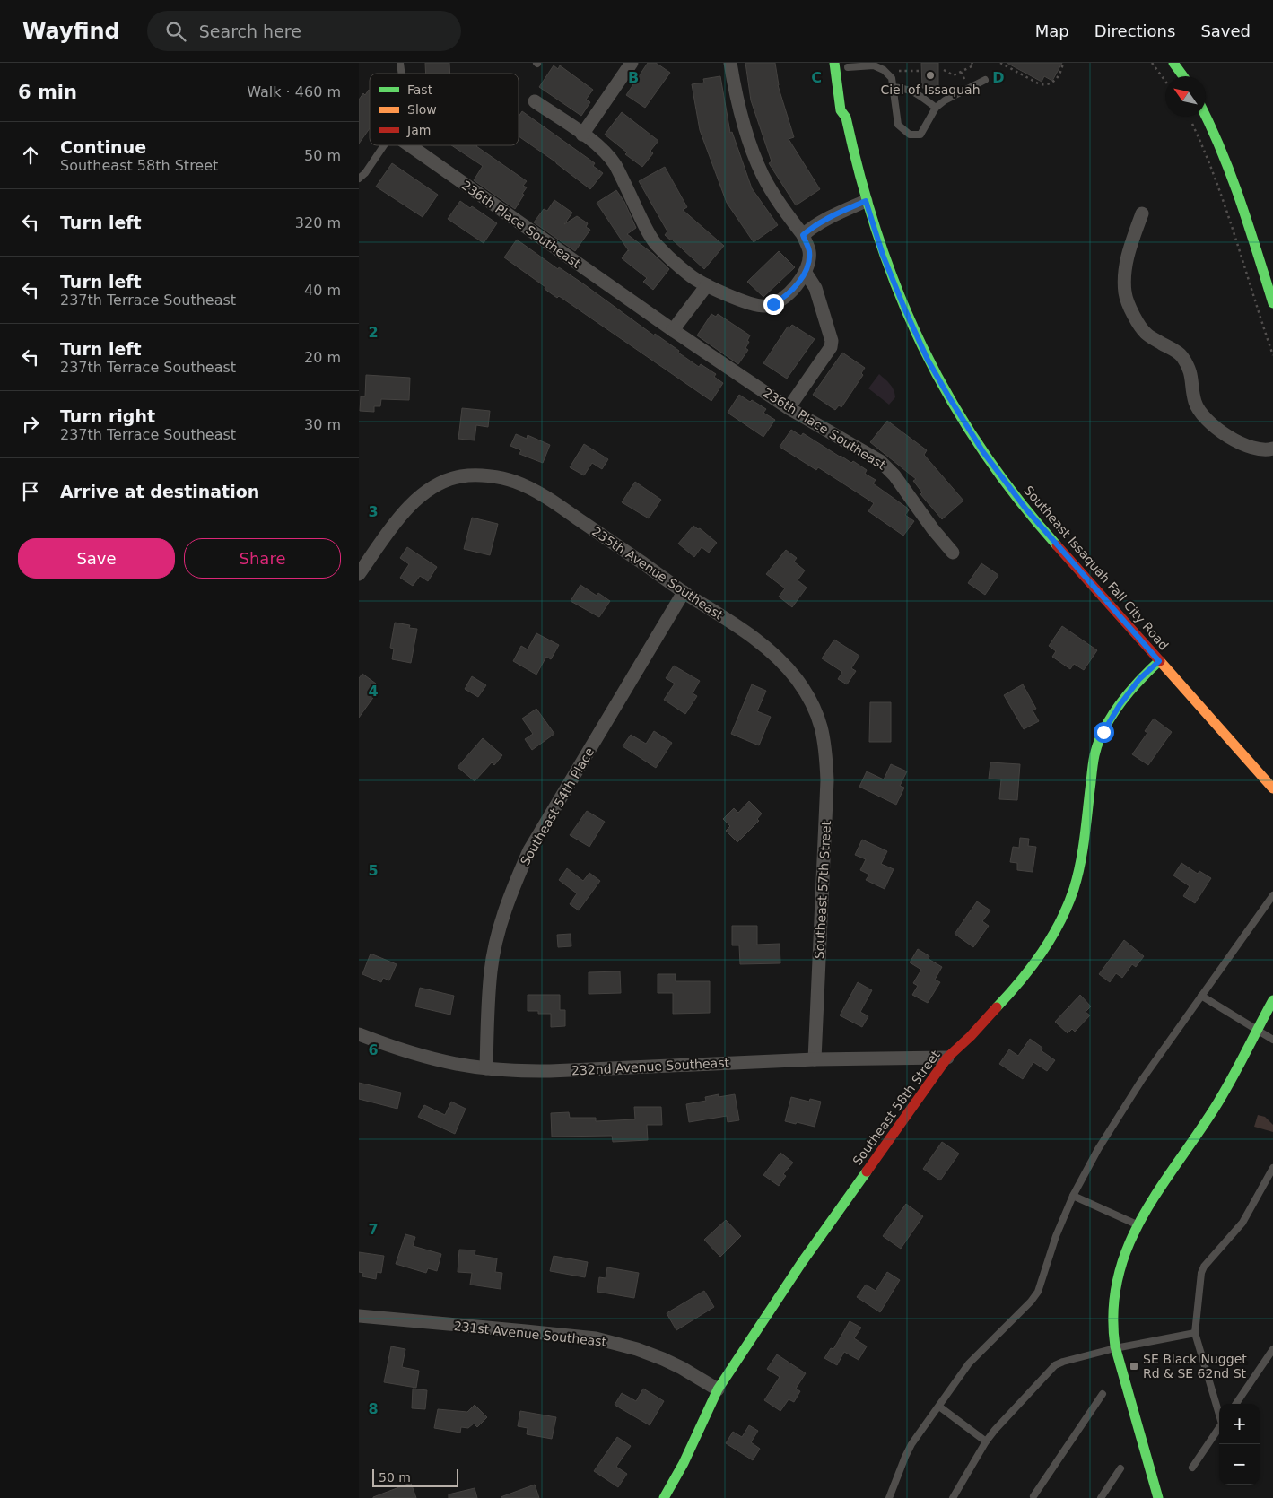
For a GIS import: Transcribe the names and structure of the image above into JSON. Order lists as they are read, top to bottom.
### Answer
{
  "streets": {
    "street": [
      "236th Place Southeast",
      "Southeast Issaquah Fall City Road",
      "235th Avenue Southeast",
      "Southeast 54th Place",
      "Southeast 57th Street",
      "232nd Avenue Southeast",
      "Southeast 58th Street",
      "231st Avenue Southeast"
    ]
  },
  "crossings": [
    ["Southeast Issaquah Fall City Road", "Southeast 58th Street"],
    ["235th Avenue Southeast", "Southeast 54th Place"],
    ["235th Avenue Southeast", "Southeast 57th Street"],
    ["Southeast 54th Place", "232nd Avenue Southeast"],
    ["Southeast 57th Street", "232nd Avenue Southeast"],
    ["232nd Avenue Southeast", "Southeast 58th Street"],
    ["Southeast 58th Street", "231st Avenue Southeast"]
  ],
  "places": {
    "other": ["Ciel of Issaquah"],
    "transit": ["SE Black Nugget Rd & SE 62nd St"]
  },
  "legend": ["Fast", "Slow", "Jam"],
  "scale_bar": "50 m",
  "north": "top left",
  "page": {
    "header": "Wayfind",
    "search": "Search here",
    "nav": ["Map", "Directions", "Saved"],
    "heading": ["6 min", "Walk · 460 m"],
    "list": [
      ["Continue", "Southeast 58th Street", "50 m"],
      ["Turn left", "320 m"],
      ["Turn left", "237th Terrace Southeast", "40 m"],
      ["Turn left", "237th Terrace Southeast", "20 m"],
      ["Turn right", "237th Terrace Southeast", "30 m"],
      "Arrive at destination"
    ],
    "buttons": ["Save", "Share"],
    "map_buttons": ["+", "−"],
    "scale": "50 m"
  },
  "grid": {
    "columns": ["B", "C", "D"],
    "rows": [
      "2",
      "3",
      "4",
      "5",
      "6",
      "7",
      "8"
    ]
  }
}
